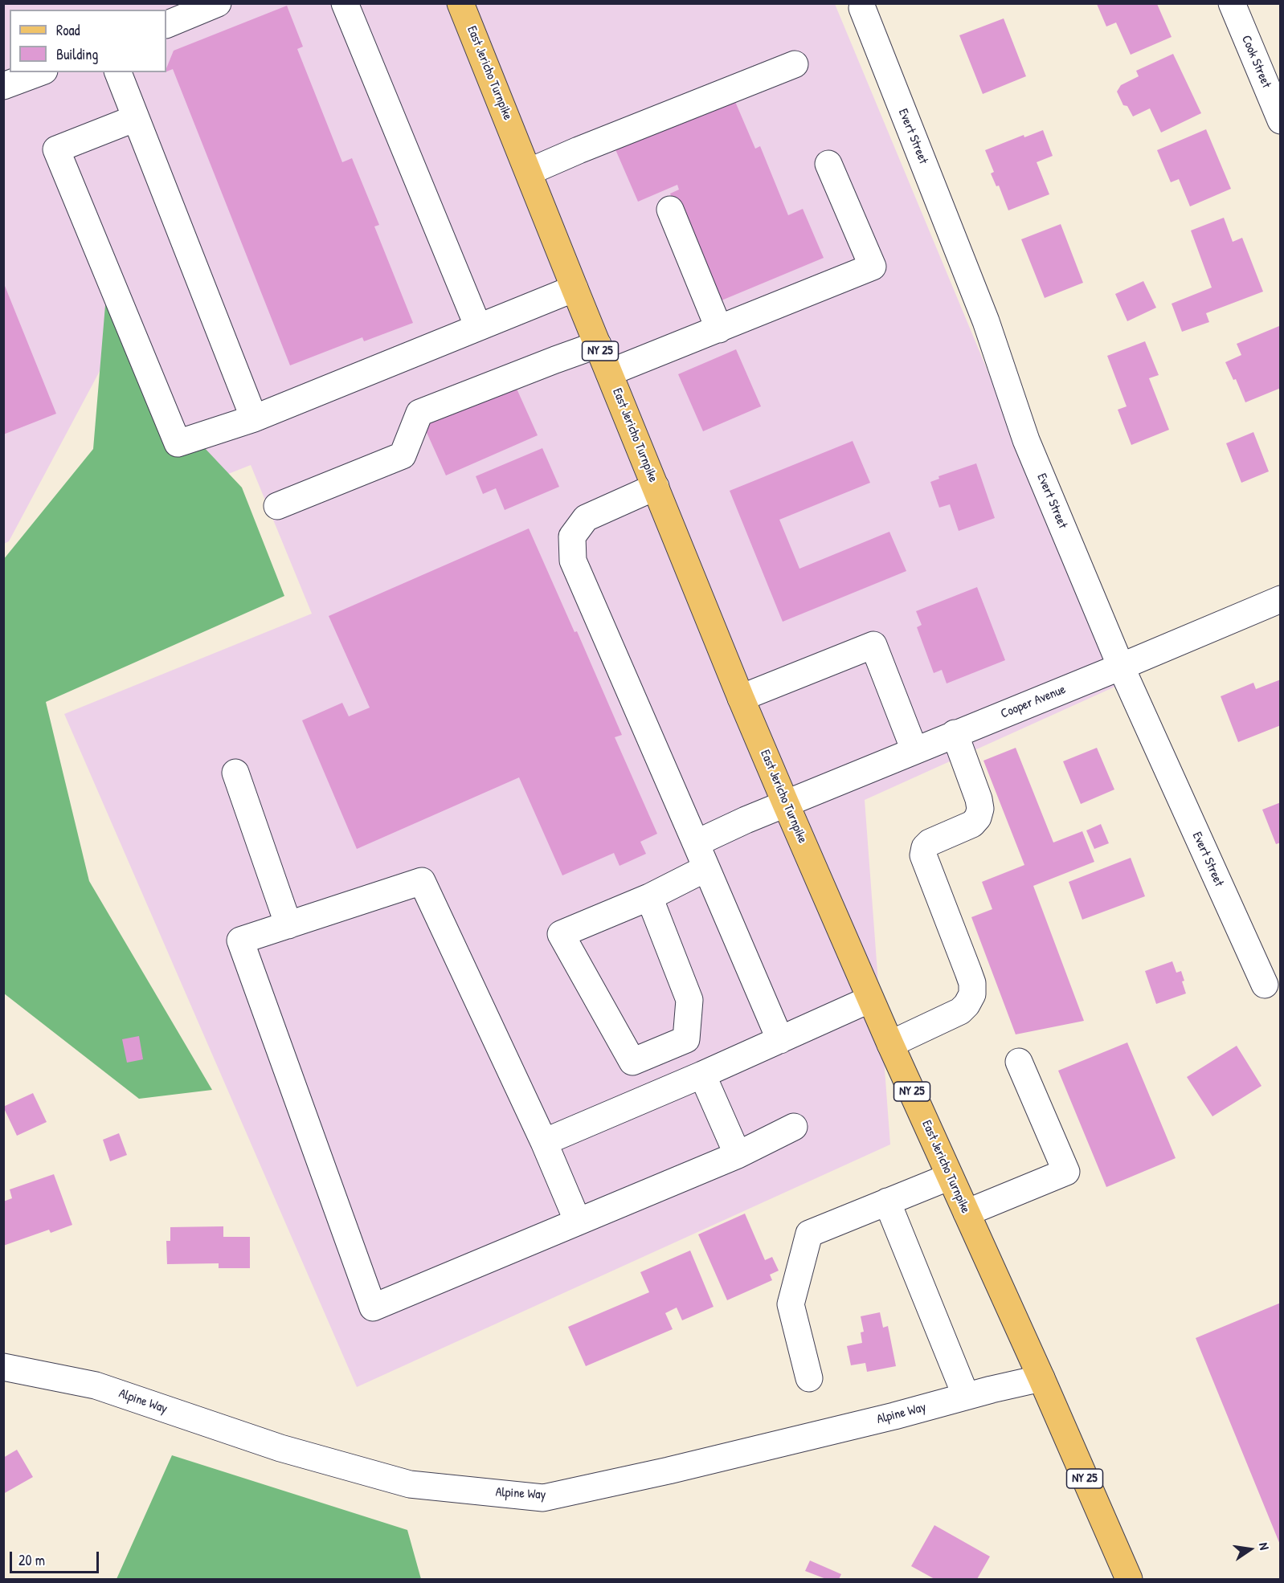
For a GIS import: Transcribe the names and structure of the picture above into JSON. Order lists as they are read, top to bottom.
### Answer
{
  "streets": {
    "main road": ["East Jericho Turnpike", "NY 25"],
    "street": [
      "Cook Street",
      "Evert Street",
      "Cooper Avenue",
      "Alpine Way"
    ]
  },
  "crossings": [
    ["East Jericho Turnpike", "Cooper Avenue"],
    ["East Jericho Turnpike", "Alpine Way"],
    ["Evert Street", "Cooper Avenue"]
  ],
  "legend": ["Road", "Building"],
  "scale_bar": "20 m",
  "north": "right"
}
